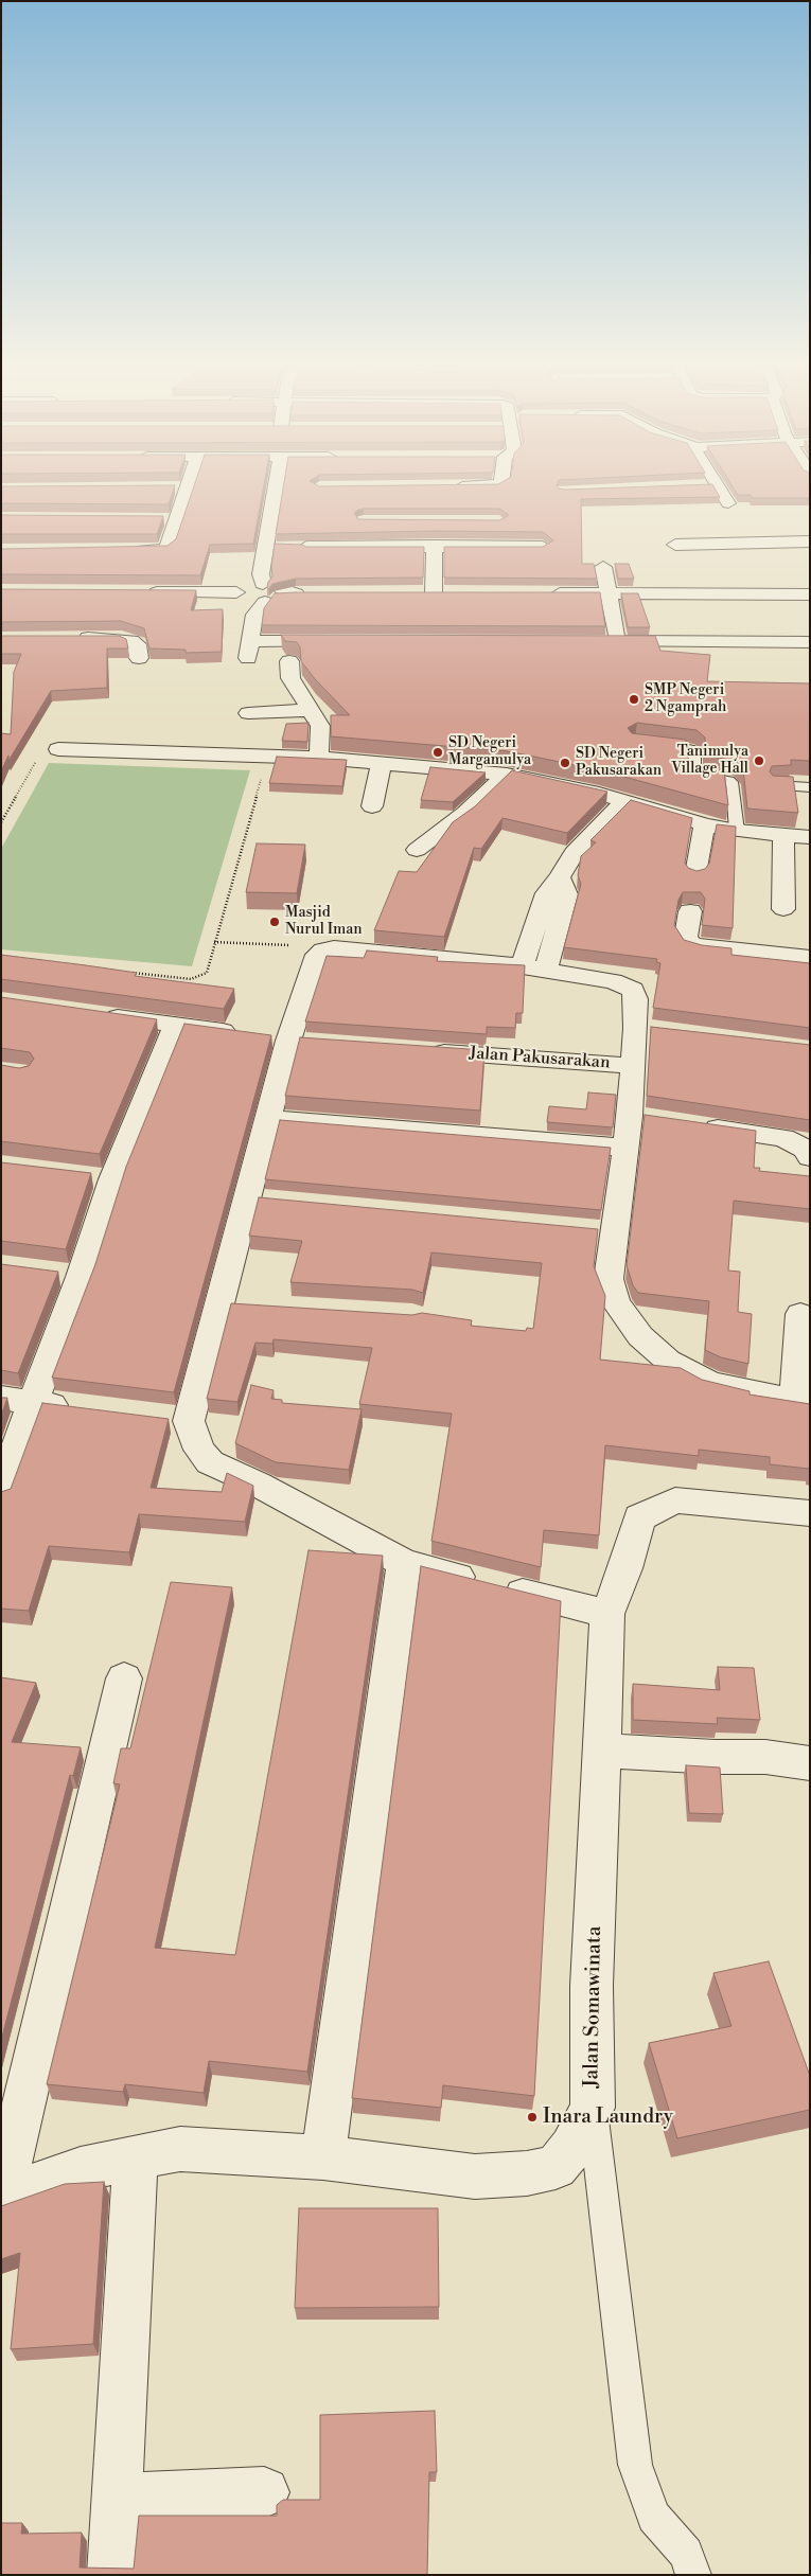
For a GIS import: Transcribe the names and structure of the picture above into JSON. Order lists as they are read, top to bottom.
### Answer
{
  "streets": {
    "street": ["Jalan Pakusarakan", "Jalan Somawinata"]
  },
  "places": [
    "SMP Negeri 2 Ngamprah",
    "SD Negeri Margamulya",
    "Tanimulya Village Hall",
    "SD Negeri Pakusarakan",
    "Masjid Nurul Iman",
    "Inara Laundry"
  ]
}
